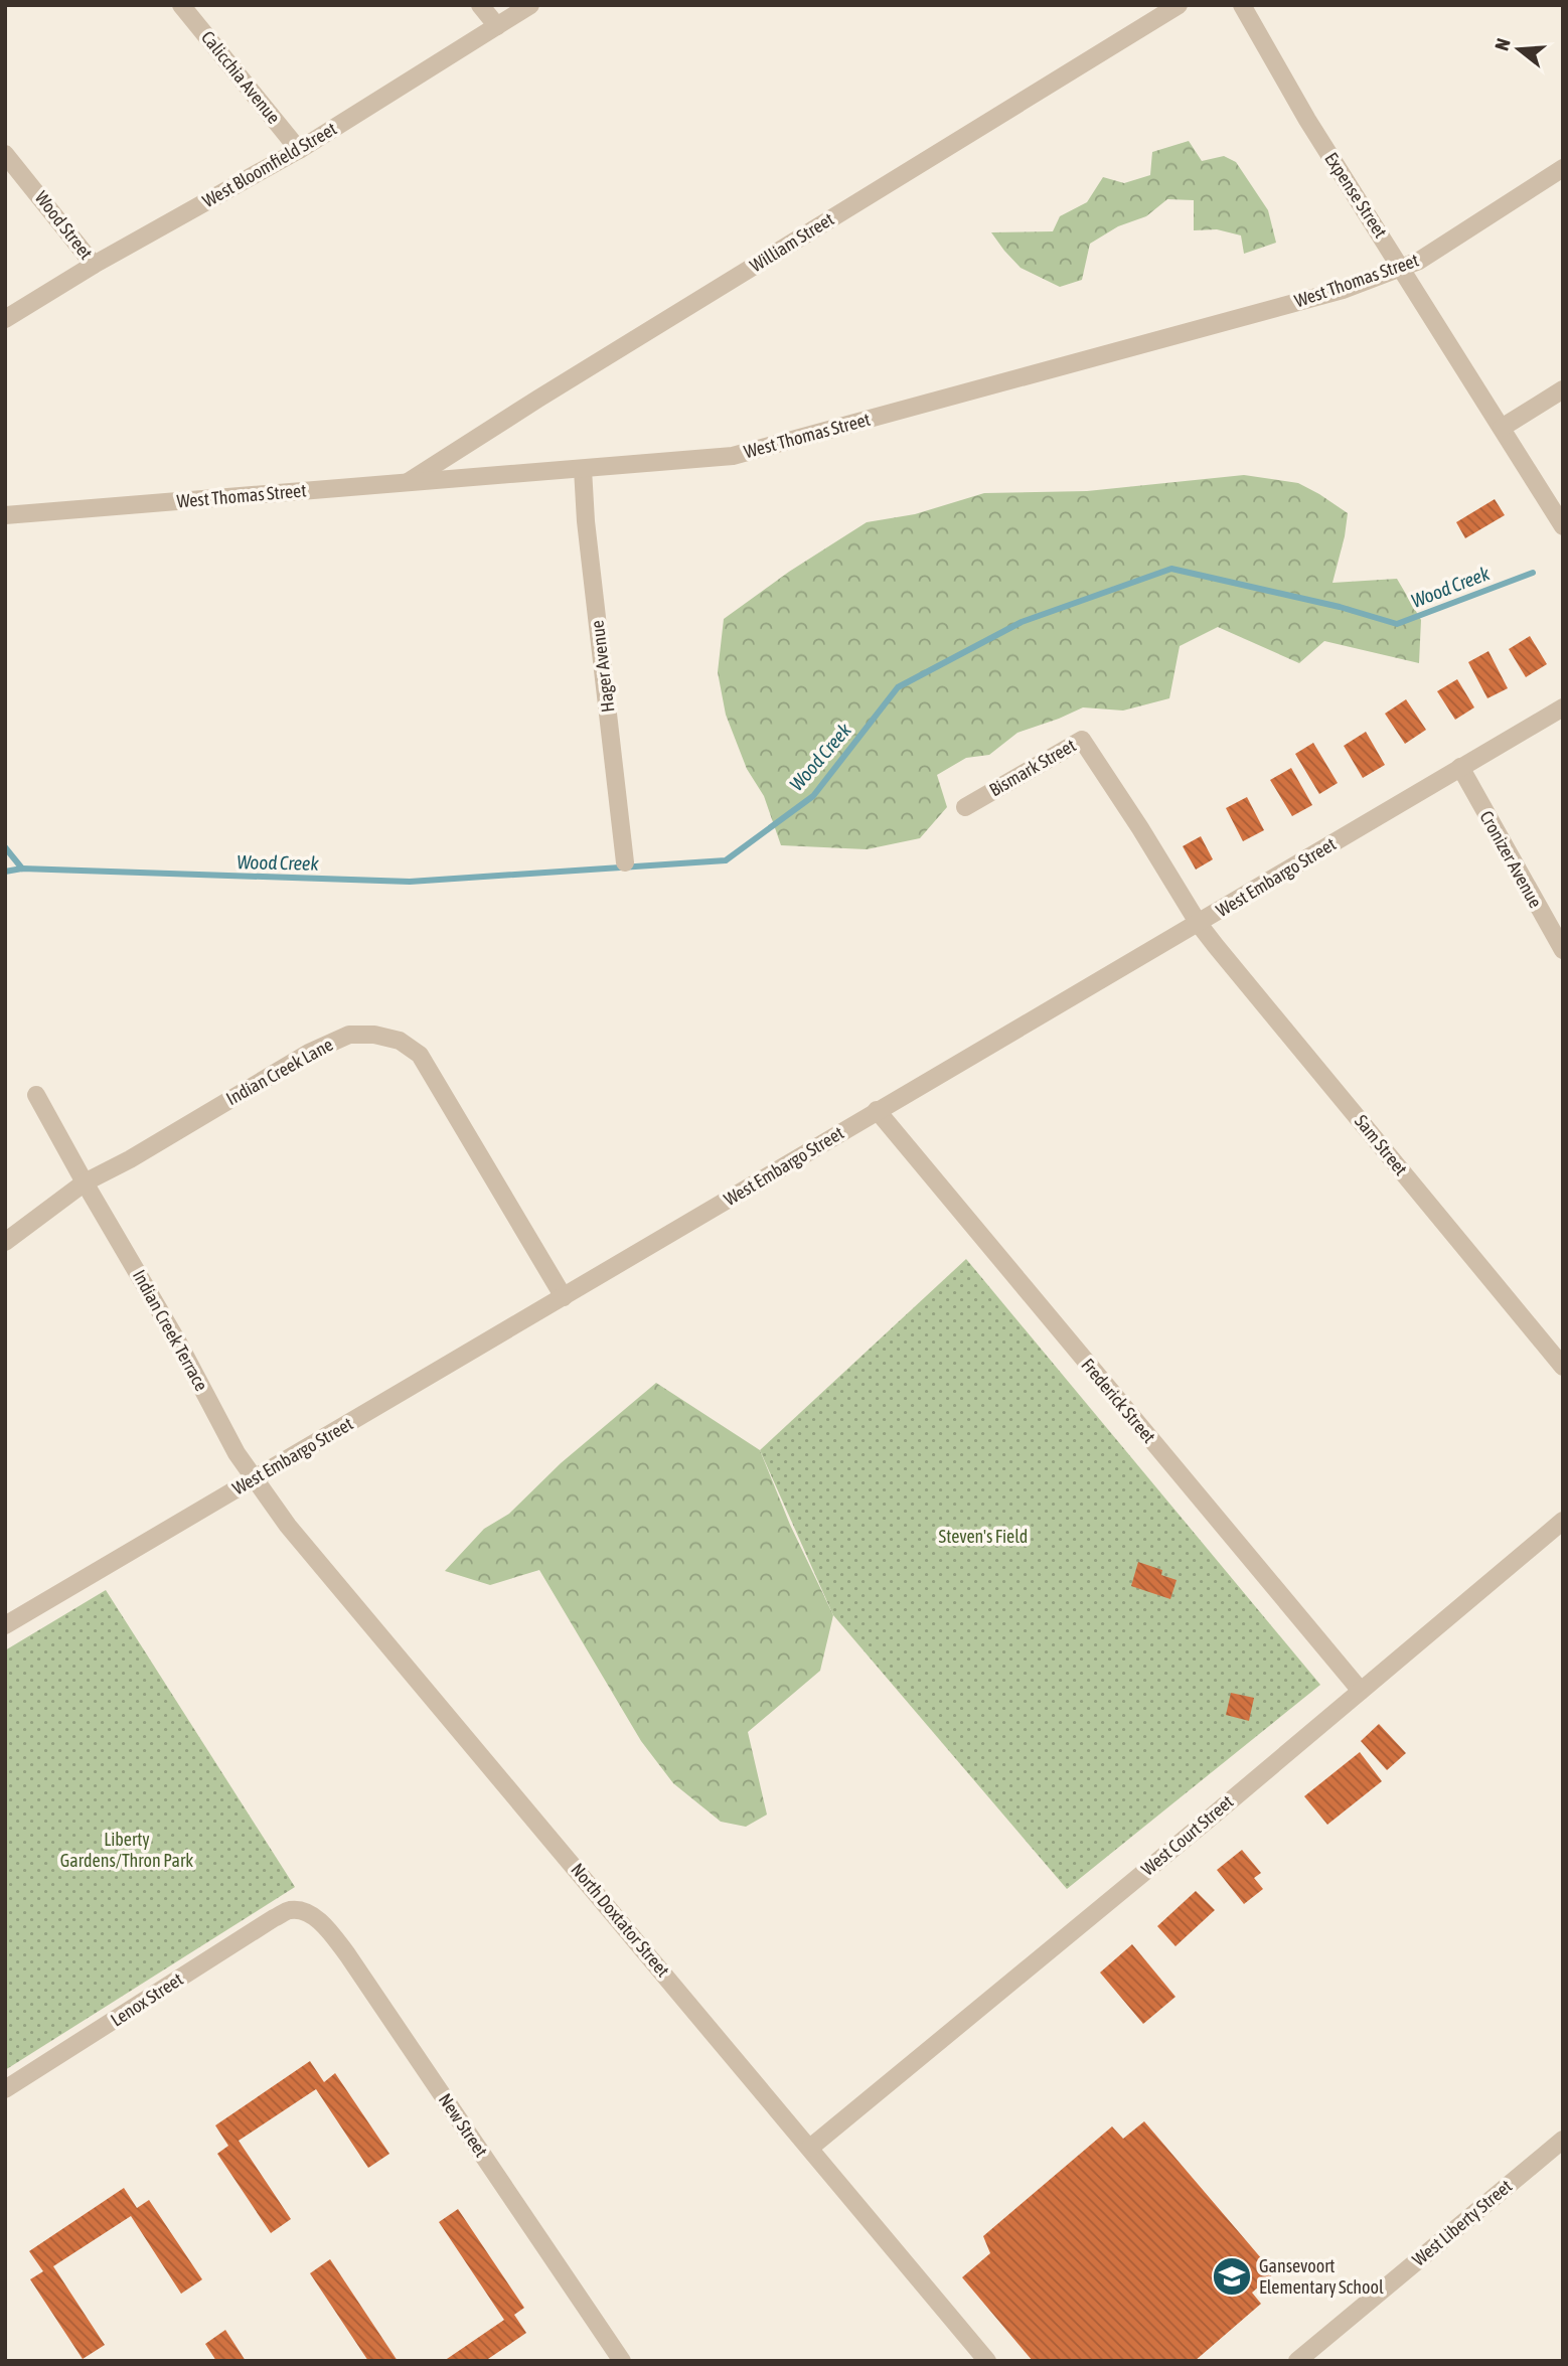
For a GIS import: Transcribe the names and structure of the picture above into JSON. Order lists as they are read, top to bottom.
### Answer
{
  "streets": {
    "street": [
      "Calicchia Avenue",
      "West Bloomfield Street",
      "Expense Street",
      "Wood Street",
      "William Street",
      "West Thomas Street",
      "Hager Avenue",
      "Bismark Street",
      "Cronizer Avenue",
      "West Embargo Street",
      "Indian Creek Lane",
      "Sam Street",
      "Indian Creek Terrace",
      "Frederick Street",
      "West Court Street",
      "North Doxtator Street",
      "Lenox Street",
      "New Street",
      "West Liberty Street"
    ]
  },
  "crossings": [
    ["Calicchia Avenue", "West Bloomfield Street"],
    ["West Bloomfield Street", "Wood Street"],
    ["Expense Street", "West Thomas Street"],
    ["William Street", "West Thomas Street"],
    ["West Thomas Street", "Hager Avenue"],
    ["Bismark Street", "Sam Street"],
    ["Cronizer Avenue", "West Embargo Street"],
    ["West Embargo Street", "Indian Creek Lane"],
    ["West Embargo Street", "Sam Street"],
    ["West Embargo Street", "Indian Creek Terrace"],
    ["West Embargo Street", "Frederick Street"],
    ["West Embargo Street", "North Doxtator Street"],
    ["Indian Creek Lane", "Indian Creek Terrace"],
    ["Indian Creek Terrace", "North Doxtator Street"],
    ["Frederick Street", "West Court Street"],
    ["West Court Street", "North Doxtator Street"],
    ["Lenox Street", "New Street"]
  ],
  "water": ["Wood Creek"],
  "parks": ["Steven's Field", "Liberty Gardens/Thron Park"],
  "places": {
    "school or university": ["Gansevoort Elementary School"]
  },
  "north": "left"
}
